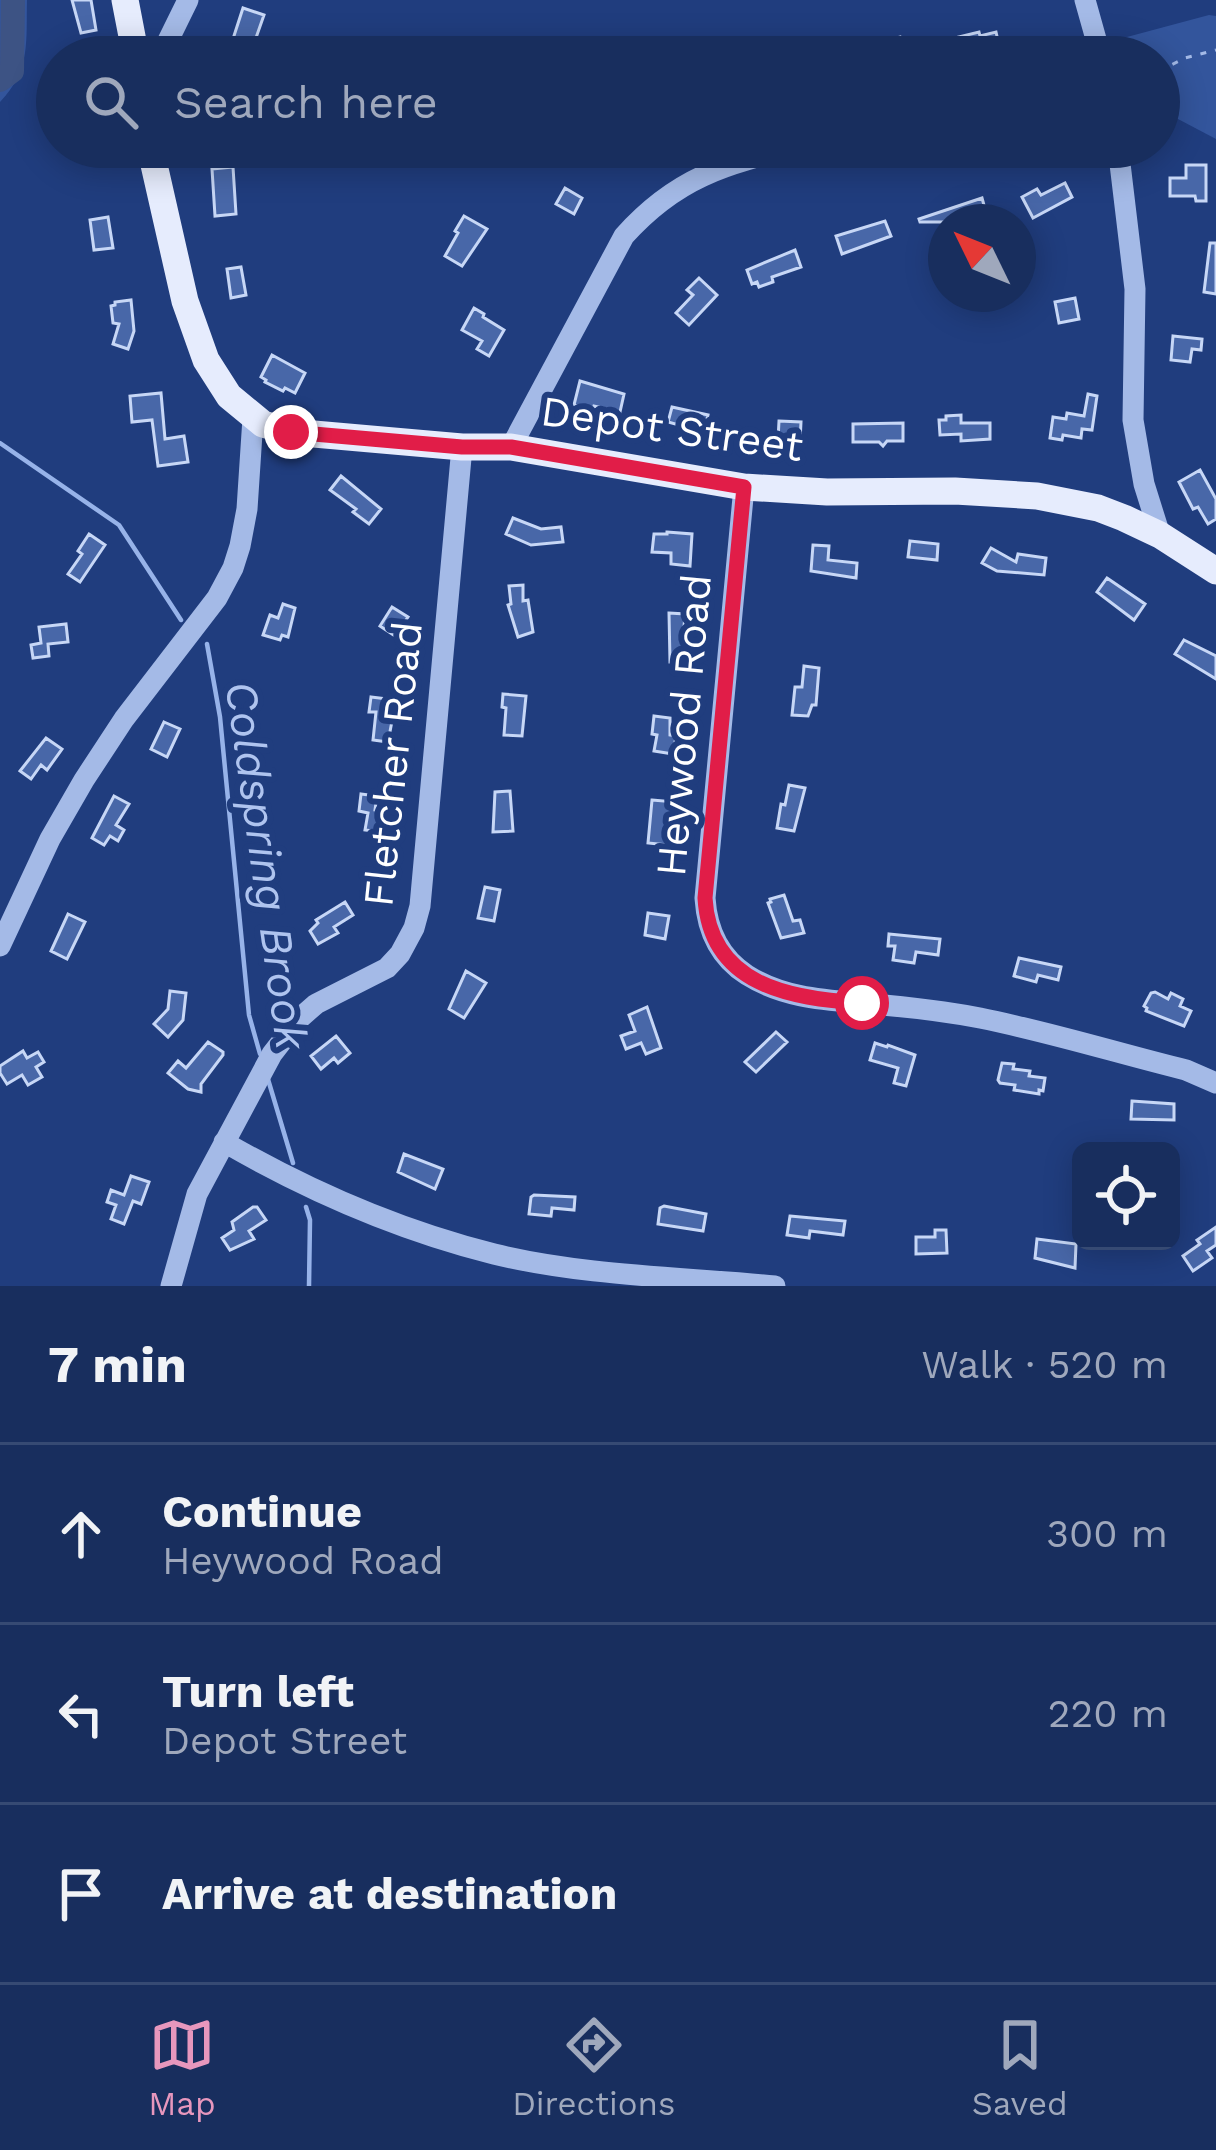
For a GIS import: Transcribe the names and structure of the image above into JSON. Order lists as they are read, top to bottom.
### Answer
{
  "streets": {
    "main road": ["Depot Street"],
    "street": ["Heywood Road", "Fletcher Road"]
  },
  "crossings": [
    ["Depot Street", "Heywood Road"],
    ["Depot Street", "Fletcher Road"]
  ],
  "water": ["Coldspring Brook"],
  "north": "top left",
  "page": {
    "search": "Search here",
    "heading": ["7 min", "Walk · 520 m"],
    "list": [
      ["Continue", "Heywood Road", "300 m"],
      ["Turn left", "Depot Street", "220 m"],
      "Arrive at destination"
    ],
    "nav": ["Map", "Directions", "Saved"]
  }
}
